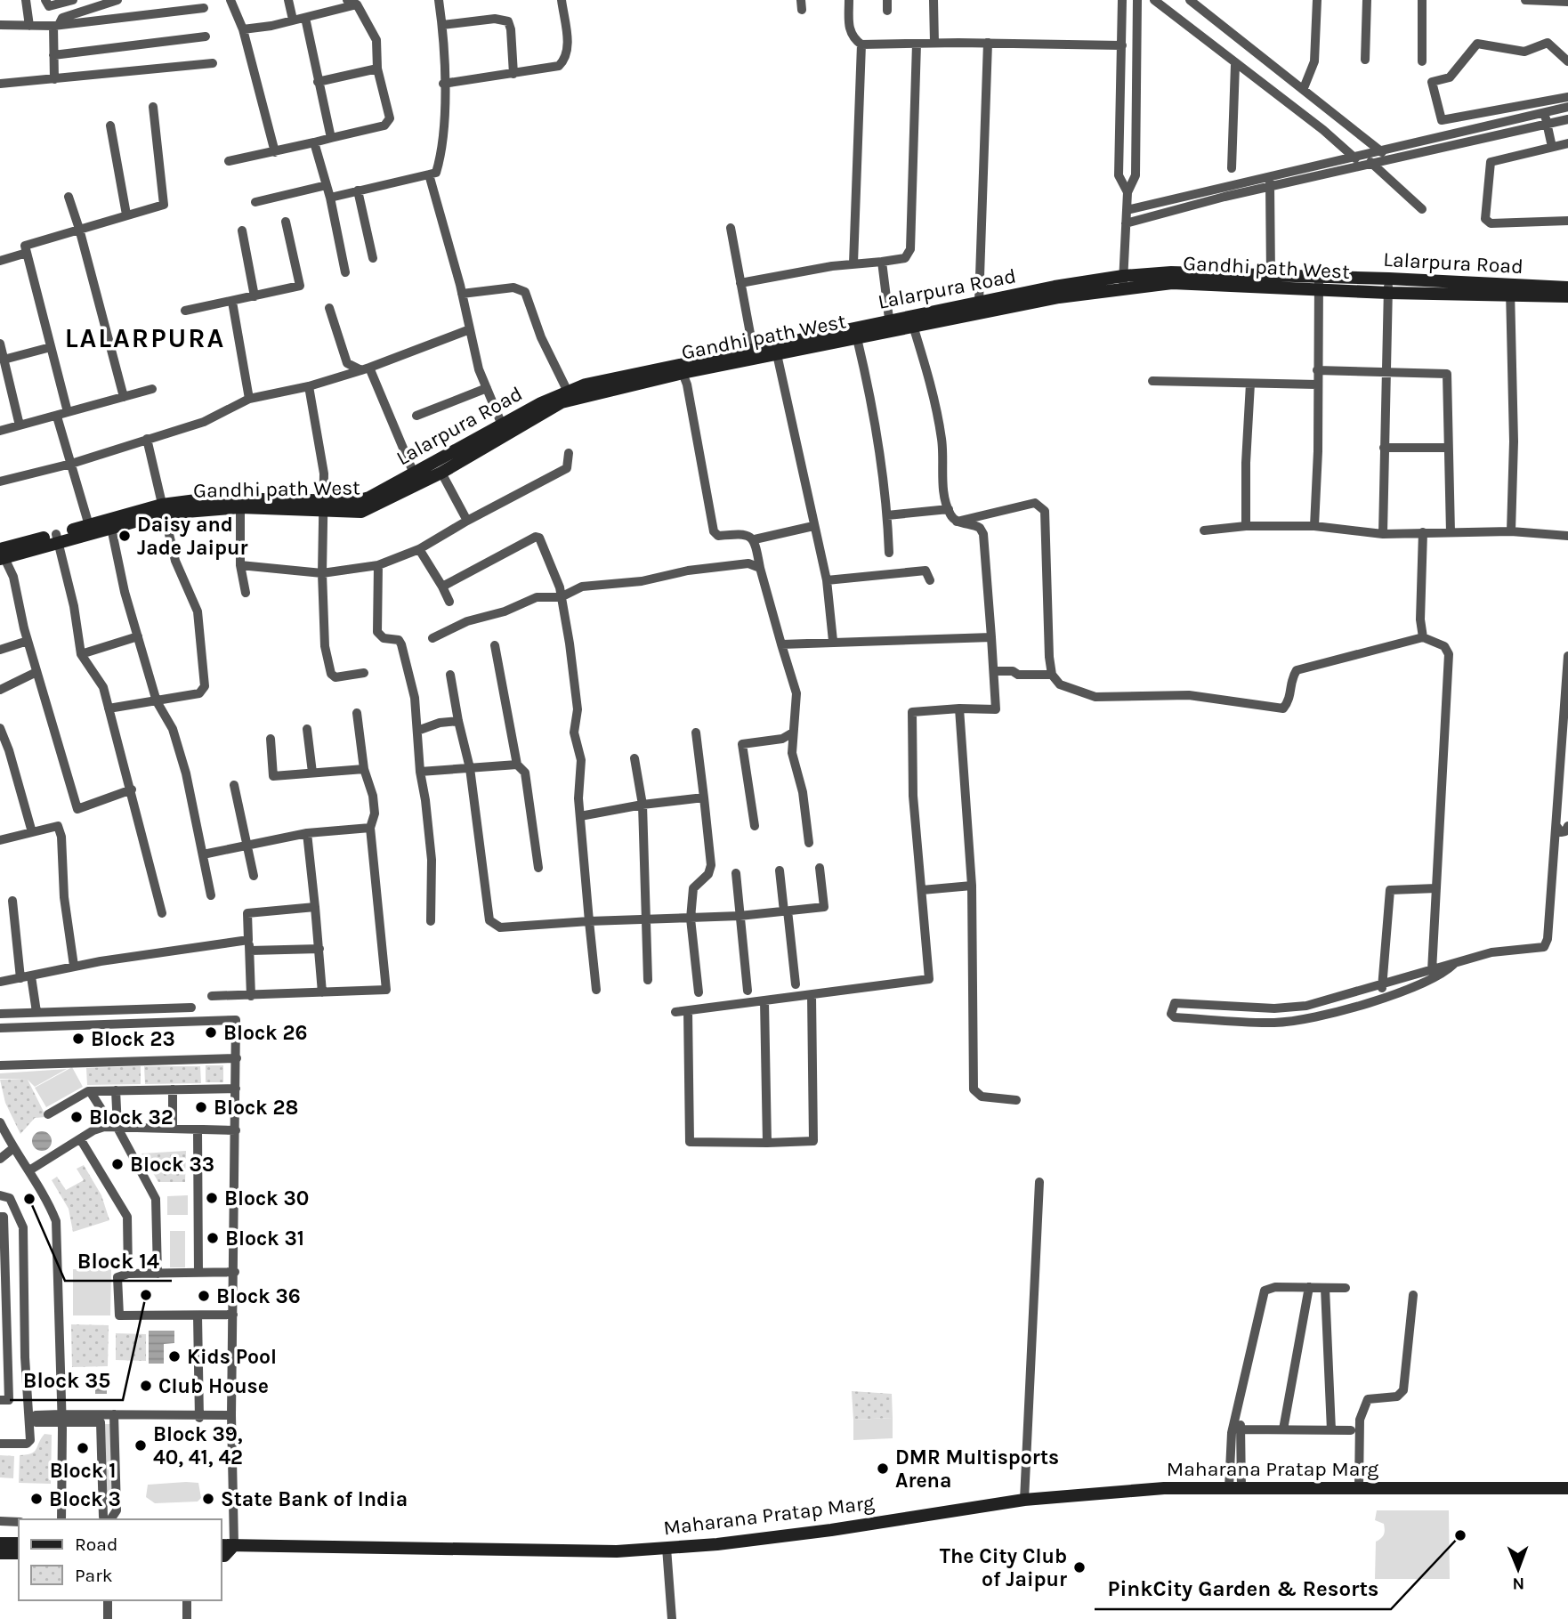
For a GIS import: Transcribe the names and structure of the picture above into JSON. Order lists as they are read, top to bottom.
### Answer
{
  "streets": {
    "street": ["Lalarpura Road", "Gandhi path West", "Maharana Pratap Marg"]
  },
  "crossings": [
    ["Lalarpura Road", "Gandhi path West"]
  ],
  "districts": ["LALARPURA"],
  "places": [
    "Daisy and Jade Jaipur",
    "Block 26",
    "Block 23",
    "Block 28",
    "Block 32",
    "Block 33",
    "Block 30",
    "Block 14",
    "Block 31",
    "Block 35",
    "Block 36",
    "Kids Pool",
    "Club House",
    "Block 39, 40, 41, 42",
    "Block 1",
    "DMR Multisports Arena",
    "Block 3",
    "State Bank of India",
    "PinkCity Garden & Resorts",
    "The City Club of Jaipur"
  ],
  "legend": ["Road", "Park"],
  "north": "bottom"
}
